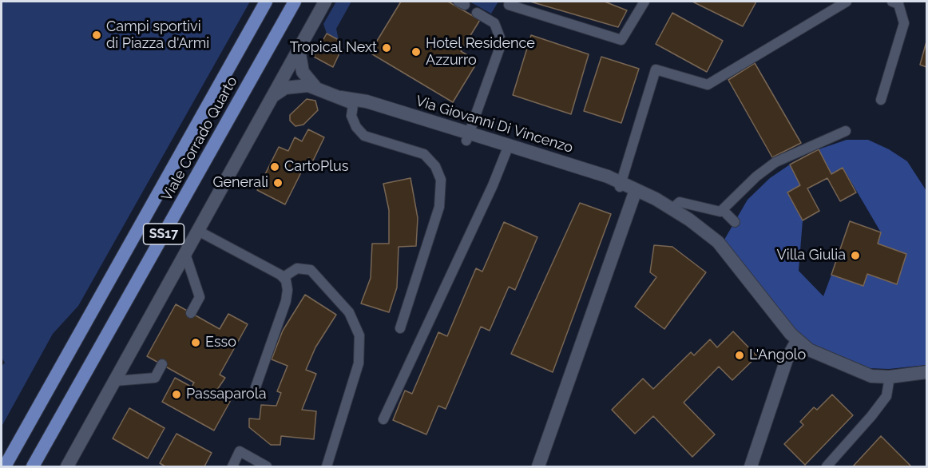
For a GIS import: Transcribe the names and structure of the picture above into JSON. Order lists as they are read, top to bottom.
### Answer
{
  "streets": {
    "main road": ["Viale Corrado Quarto", "SS17"],
    "street": ["Via Giovanni Di Vincenzo"]
  },
  "places": [
    "Campi sportivi di Piazza d'Armi",
    "Tropical Next",
    "Hotel Residence Azzurro",
    "CartoPlus",
    "Generali",
    "Villa Giulia",
    "Esso",
    "L'Angolo",
    "Passaparola"
  ]
}
